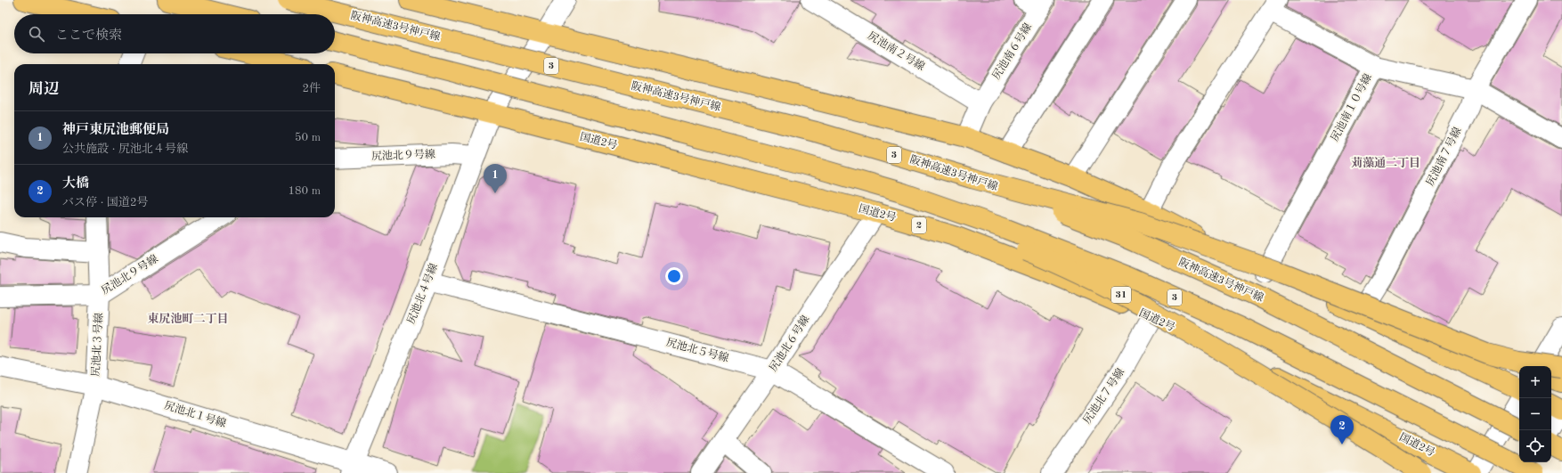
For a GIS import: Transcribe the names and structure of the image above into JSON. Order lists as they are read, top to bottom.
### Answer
{
  "streets": {
    "highway": [
      "阪神高速3号神戸線",
      "3",
      "国道2号",
      "2",
      "31"
    ],
    "street": [
      "尻池南２号線",
      "尻池南６号線",
      "尻池南１０号線",
      "尻池北９号線",
      "尻池南７号線",
      "尻池北４号線",
      "尻池北６号線",
      "尻池北３号線",
      "尻池北５号線",
      "尻池北７号線",
      "尻池北１号線"
    ]
  },
  "crossings": [
    ["尻池南２号線", "尻池南６号線"],
    ["3", "31"],
    ["尻池南１０号線", "尻池南７号線"],
    ["国道2号", "尻池北４号線"],
    ["国道2号", "尻池北６号線"],
    ["国道2号", "尻池北７号線"],
    ["尻池北９号線", "尻池北４号線"],
    ["尻池北９号線", "尻池北３号線"],
    ["尻池北４号線", "尻池北５号線"],
    ["尻池北４号線", "尻池北１号線"],
    ["尻池北６号線", "尻池北５号線"],
    ["尻池北３号線", "尻池北１号線"]
  ],
  "districts": ["苅藻通二丁目", "東尻池町二丁目"],
  "page": {
    "search": "ここで検索",
    "heading": ["周辺", "2件"],
    "list": [
      {
        "mark": "1",
        "name": "神戸東尻池郵便局",
        "note": "公共施設 · 尻池北４号線",
        "value": "50 m"
      },
      {
        "mark": "2",
        "name": "大橋",
        "note": "バス停 · 国道2号",
        "value": "180 m"
      }
    ],
    "pins": ["1", "2"],
    "map_buttons": ["+", "−"]
  }
}
